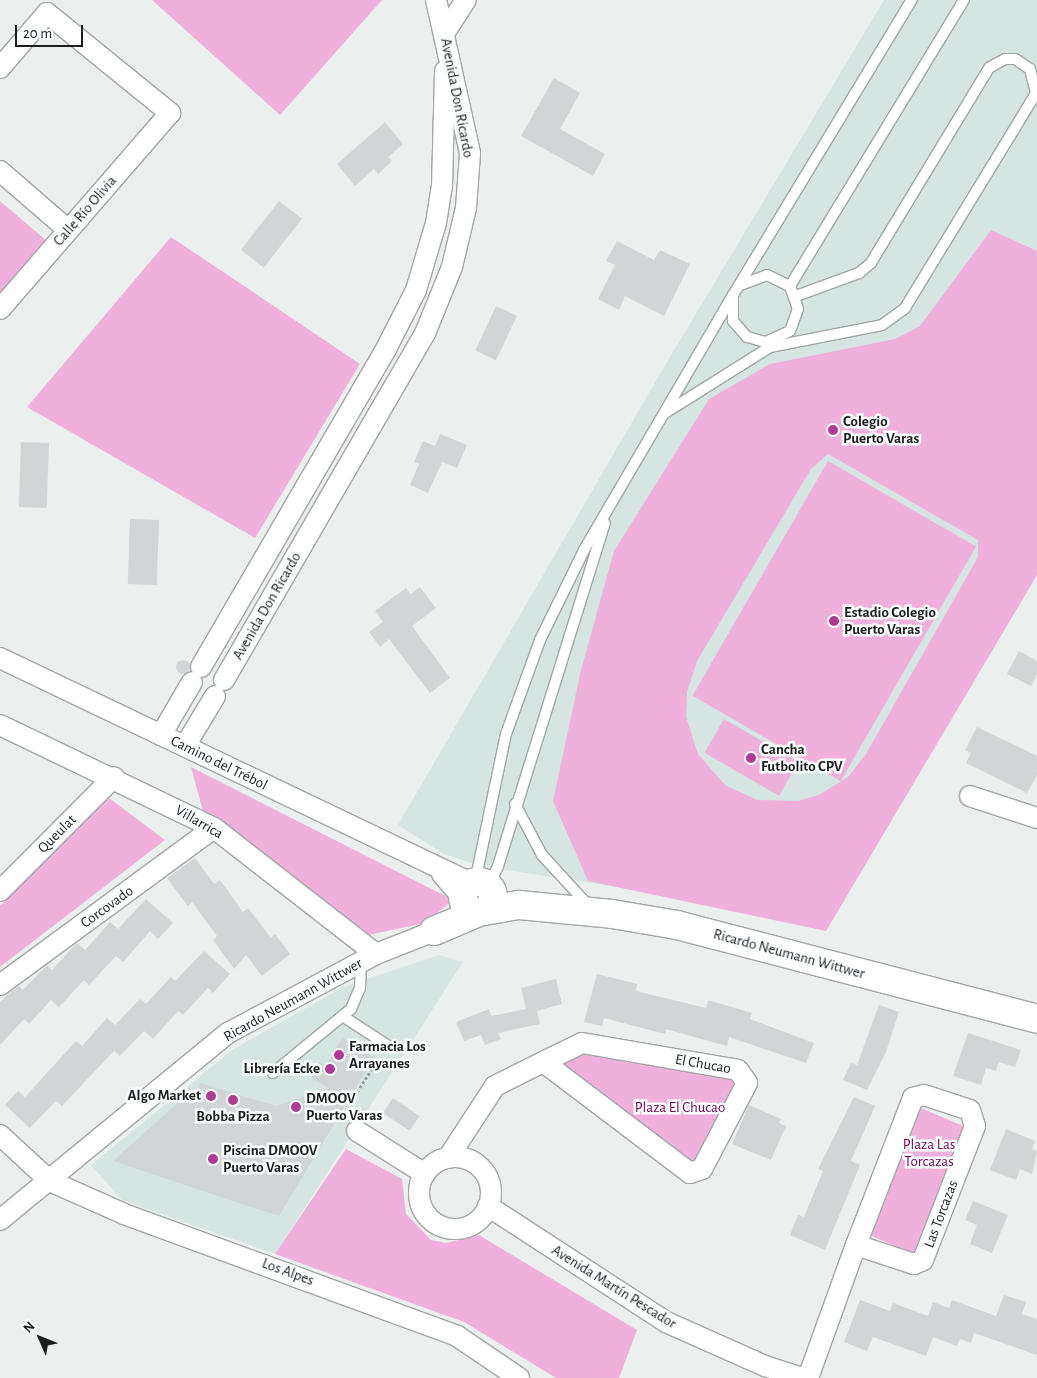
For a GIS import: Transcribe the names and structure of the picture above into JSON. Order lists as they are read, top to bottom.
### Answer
{
  "streets": {
    "street": [
      "Avenida Don Ricardo",
      "Calle Río Olivia",
      "Camino del Trébol",
      "Villarrica",
      "Queulat",
      "Corcovado",
      "Ricardo Neumann Wittwer",
      "El Chucao",
      "Las Torcazas",
      "Los Alpes",
      "Avenida Martín Pescador"
    ]
  },
  "crossings": [
    ["Avenida Don Ricardo", "Camino del Trébol"],
    ["Camino del Trébol", "Ricardo Neumann Wittwer"],
    ["Villarrica", "Queulat"],
    ["Villarrica", "Corcovado"],
    ["Villarrica", "Ricardo Neumann Wittwer"],
    ["Ricardo Neumann Wittwer", "Los Alpes"],
    ["El Chucao", "Avenida Martín Pescador"]
  ],
  "parks": ["Plaza El Chucao", "Plaza Las Torcazas"],
  "places": [
    "Colegio Puerto Varas",
    "Estadio Colegio Puerto Varas",
    "Cancha Futbolito CPV",
    "Farmacia Los Arrayanes",
    "Librería Ecke",
    "Algo Market",
    "Bobba Pizza",
    "DMOOV Puerto Varas",
    "Piscina DMOOV Puerto Varas"
  ],
  "scale_bar": "20 m",
  "north": "top left"
}
